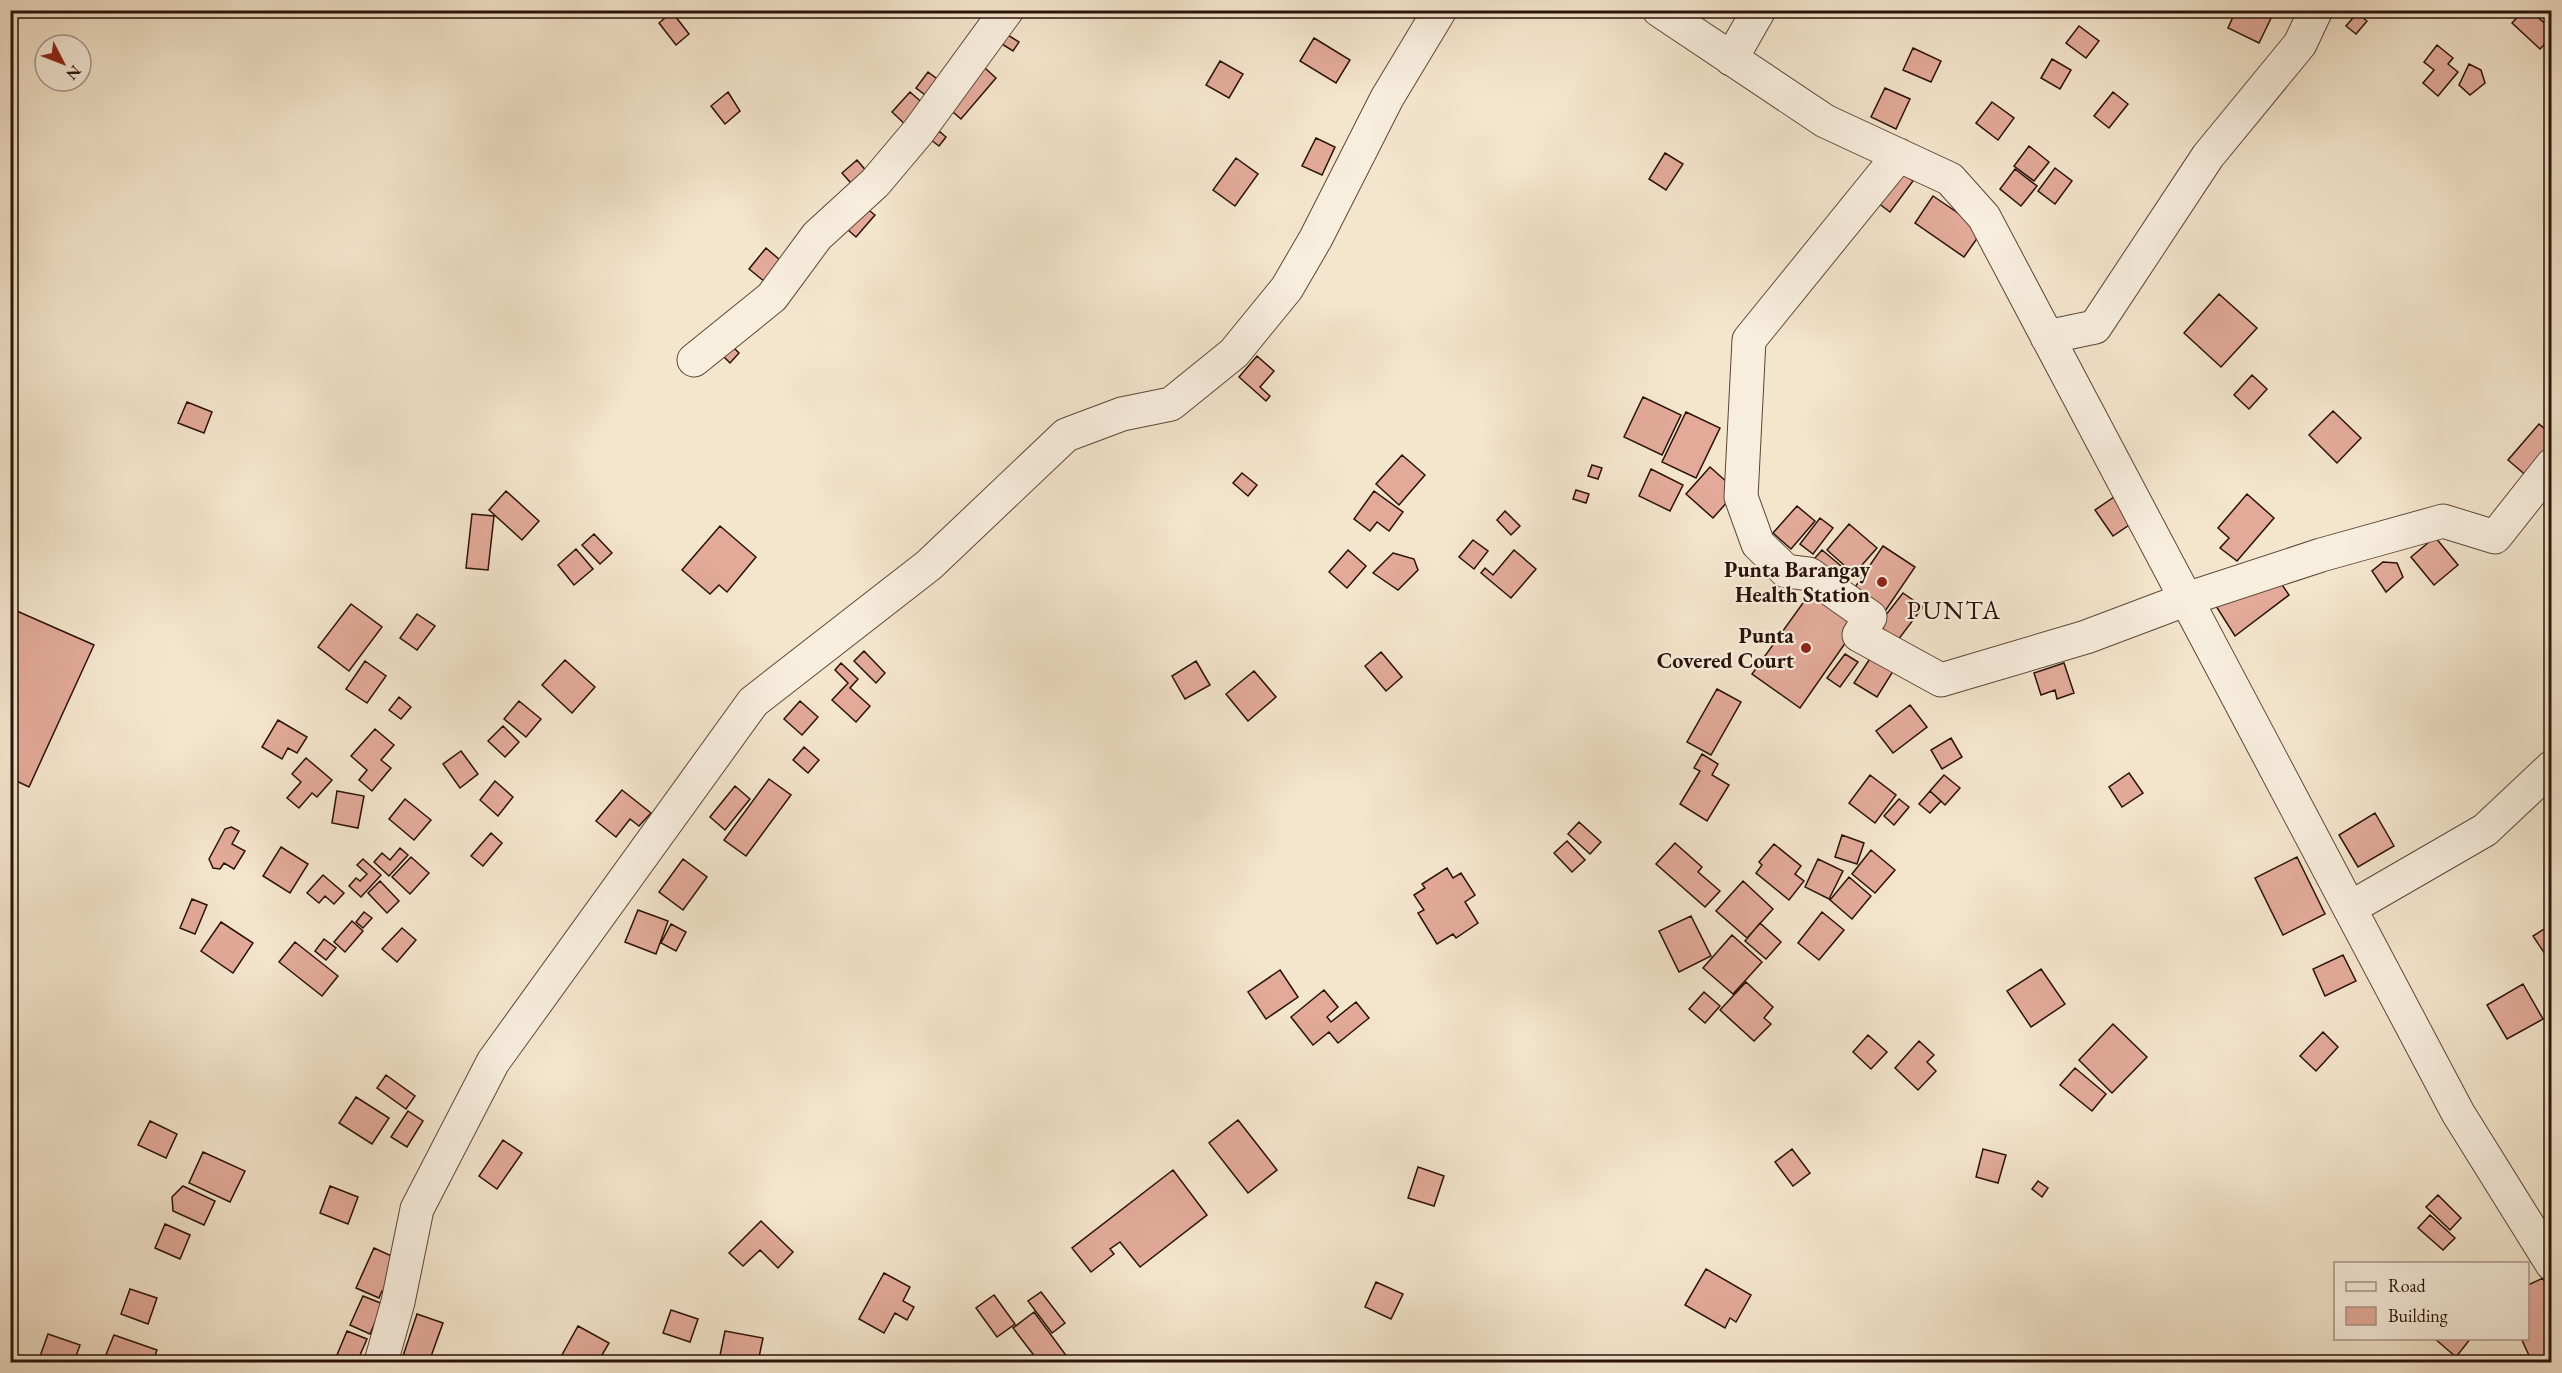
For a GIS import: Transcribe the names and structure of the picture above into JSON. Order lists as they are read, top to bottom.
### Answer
{
  "districts": ["PUNTA"],
  "places": ["Punta Barangay Health Station", "Punta Covered Court"],
  "legend": ["Road", "Building"],
  "north": "bottom right"
}
